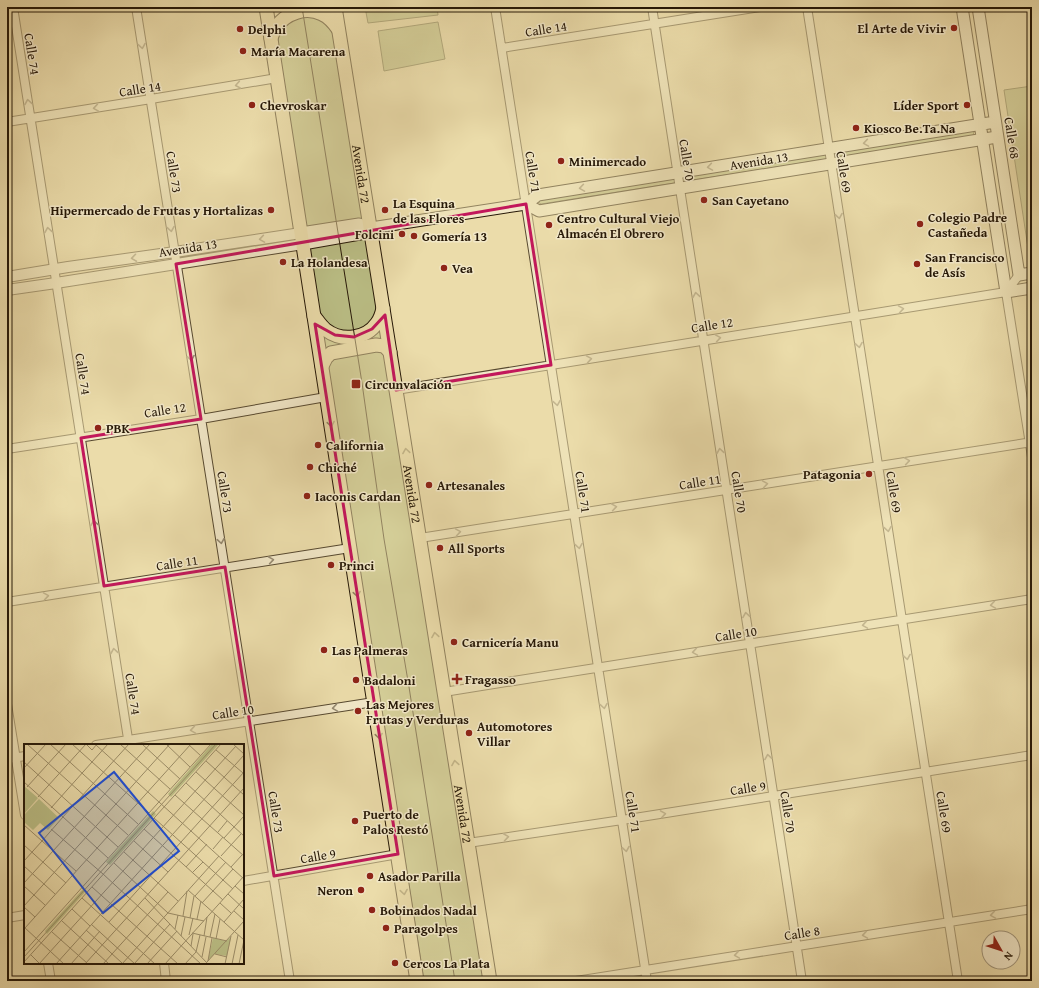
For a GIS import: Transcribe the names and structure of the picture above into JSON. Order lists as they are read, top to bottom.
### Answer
{
  "streets": {
    "highway": ["Avenida 72"],
    "main road": ["Calle 68", "Avenida 13", "Calle 12"],
    "street": [
      "Calle 14",
      "Calle 74",
      "Calle 70",
      "Calle 73",
      "Calle 71",
      "Calle 69",
      "Calle 11",
      "Calle 10",
      "Calle 9",
      "Calle 8"
    ]
  },
  "crossings": [
    ["Calle 14", "Calle 74"],
    ["Calle 14", "Calle 70"],
    ["Calle 14", "Calle 73"],
    ["Calle 14", "Calle 71"],
    ["Calle 74", "Avenida 13"],
    ["Calle 74", "Calle 12"],
    ["Calle 74", "Calle 11"],
    ["Calle 74", "Calle 10"],
    ["Calle 68", "Avenida 13"],
    ["Calle 70", "Avenida 13"],
    ["Calle 70", "Calle 12"],
    ["Calle 70", "Calle 11"],
    ["Calle 70", "Calle 10"],
    ["Calle 70", "Calle 9"],
    ["Calle 70", "Calle 8"],
    ["Avenida 13", "Calle 73"],
    ["Avenida 13", "Calle 71"],
    ["Avenida 13", "Calle 69"],
    ["Avenida 13", "Avenida 72"],
    ["Calle 73", "Calle 12"],
    ["Calle 73", "Calle 11"],
    ["Calle 73", "Calle 10"],
    ["Calle 73", "Calle 9"],
    ["Calle 71", "Calle 12"],
    ["Calle 71", "Calle 11"],
    ["Calle 71", "Calle 10"],
    ["Calle 71", "Calle 9"],
    ["Calle 71", "Calle 8"],
    ["Calle 69", "Calle 12"],
    ["Calle 69", "Calle 11"],
    ["Calle 69", "Calle 10"],
    ["Calle 69", "Calle 9"],
    ["Calle 69", "Calle 8"],
    ["Avenida 72", "Calle 12"],
    ["Avenida 72", "Calle 11"],
    ["Avenida 72", "Calle 10"],
    ["Avenida 72", "Calle 9"]
  ],
  "one_way": [
    "Calle 14",
    "Calle 74",
    "Calle 70",
    "Calle 73",
    "Calle 71",
    "Calle 69",
    "Calle 12",
    "Calle 11",
    "Calle 10",
    "Calle 9",
    "Calle 8"
  ],
  "places": {
    "other": [
      "El Arte de Vivir",
      "Delphi",
      "María Macarena",
      "Chevroskar",
      "Líder Sport",
      "Kiosco Be.Ta.Na",
      "Minimercado",
      "San Cayetano",
      "Hipermercado de Frutas y Hortalizas",
      "La Esquina de las Flores",
      "Colegio Padre Castañeda",
      "Centro Cultural Viejo Almacén El Obrero",
      "Folcini",
      "Gomería 13",
      "La Holandesa",
      "San Francisco de Asís",
      "Vea",
      "PBK",
      "California",
      "Chiché",
      "Patagonia",
      "Artesanales",
      "Iaconis Cardan",
      "All Sports",
      "Princi",
      "Carnicería Manu",
      "Las Palmeras",
      "Badaloni",
      "Las Mejores Frutas y Verduras",
      "Automotores Villar",
      "Puerto de Palos Restó",
      "Asador Parilla",
      "Neron",
      "Bobinados Nadal",
      "Paragolpes",
      "Cercos La Plata"
    ],
    "transit": ["Circunvalación"],
    "health": ["Fragasso"]
  },
  "north": "bottom right"
}
